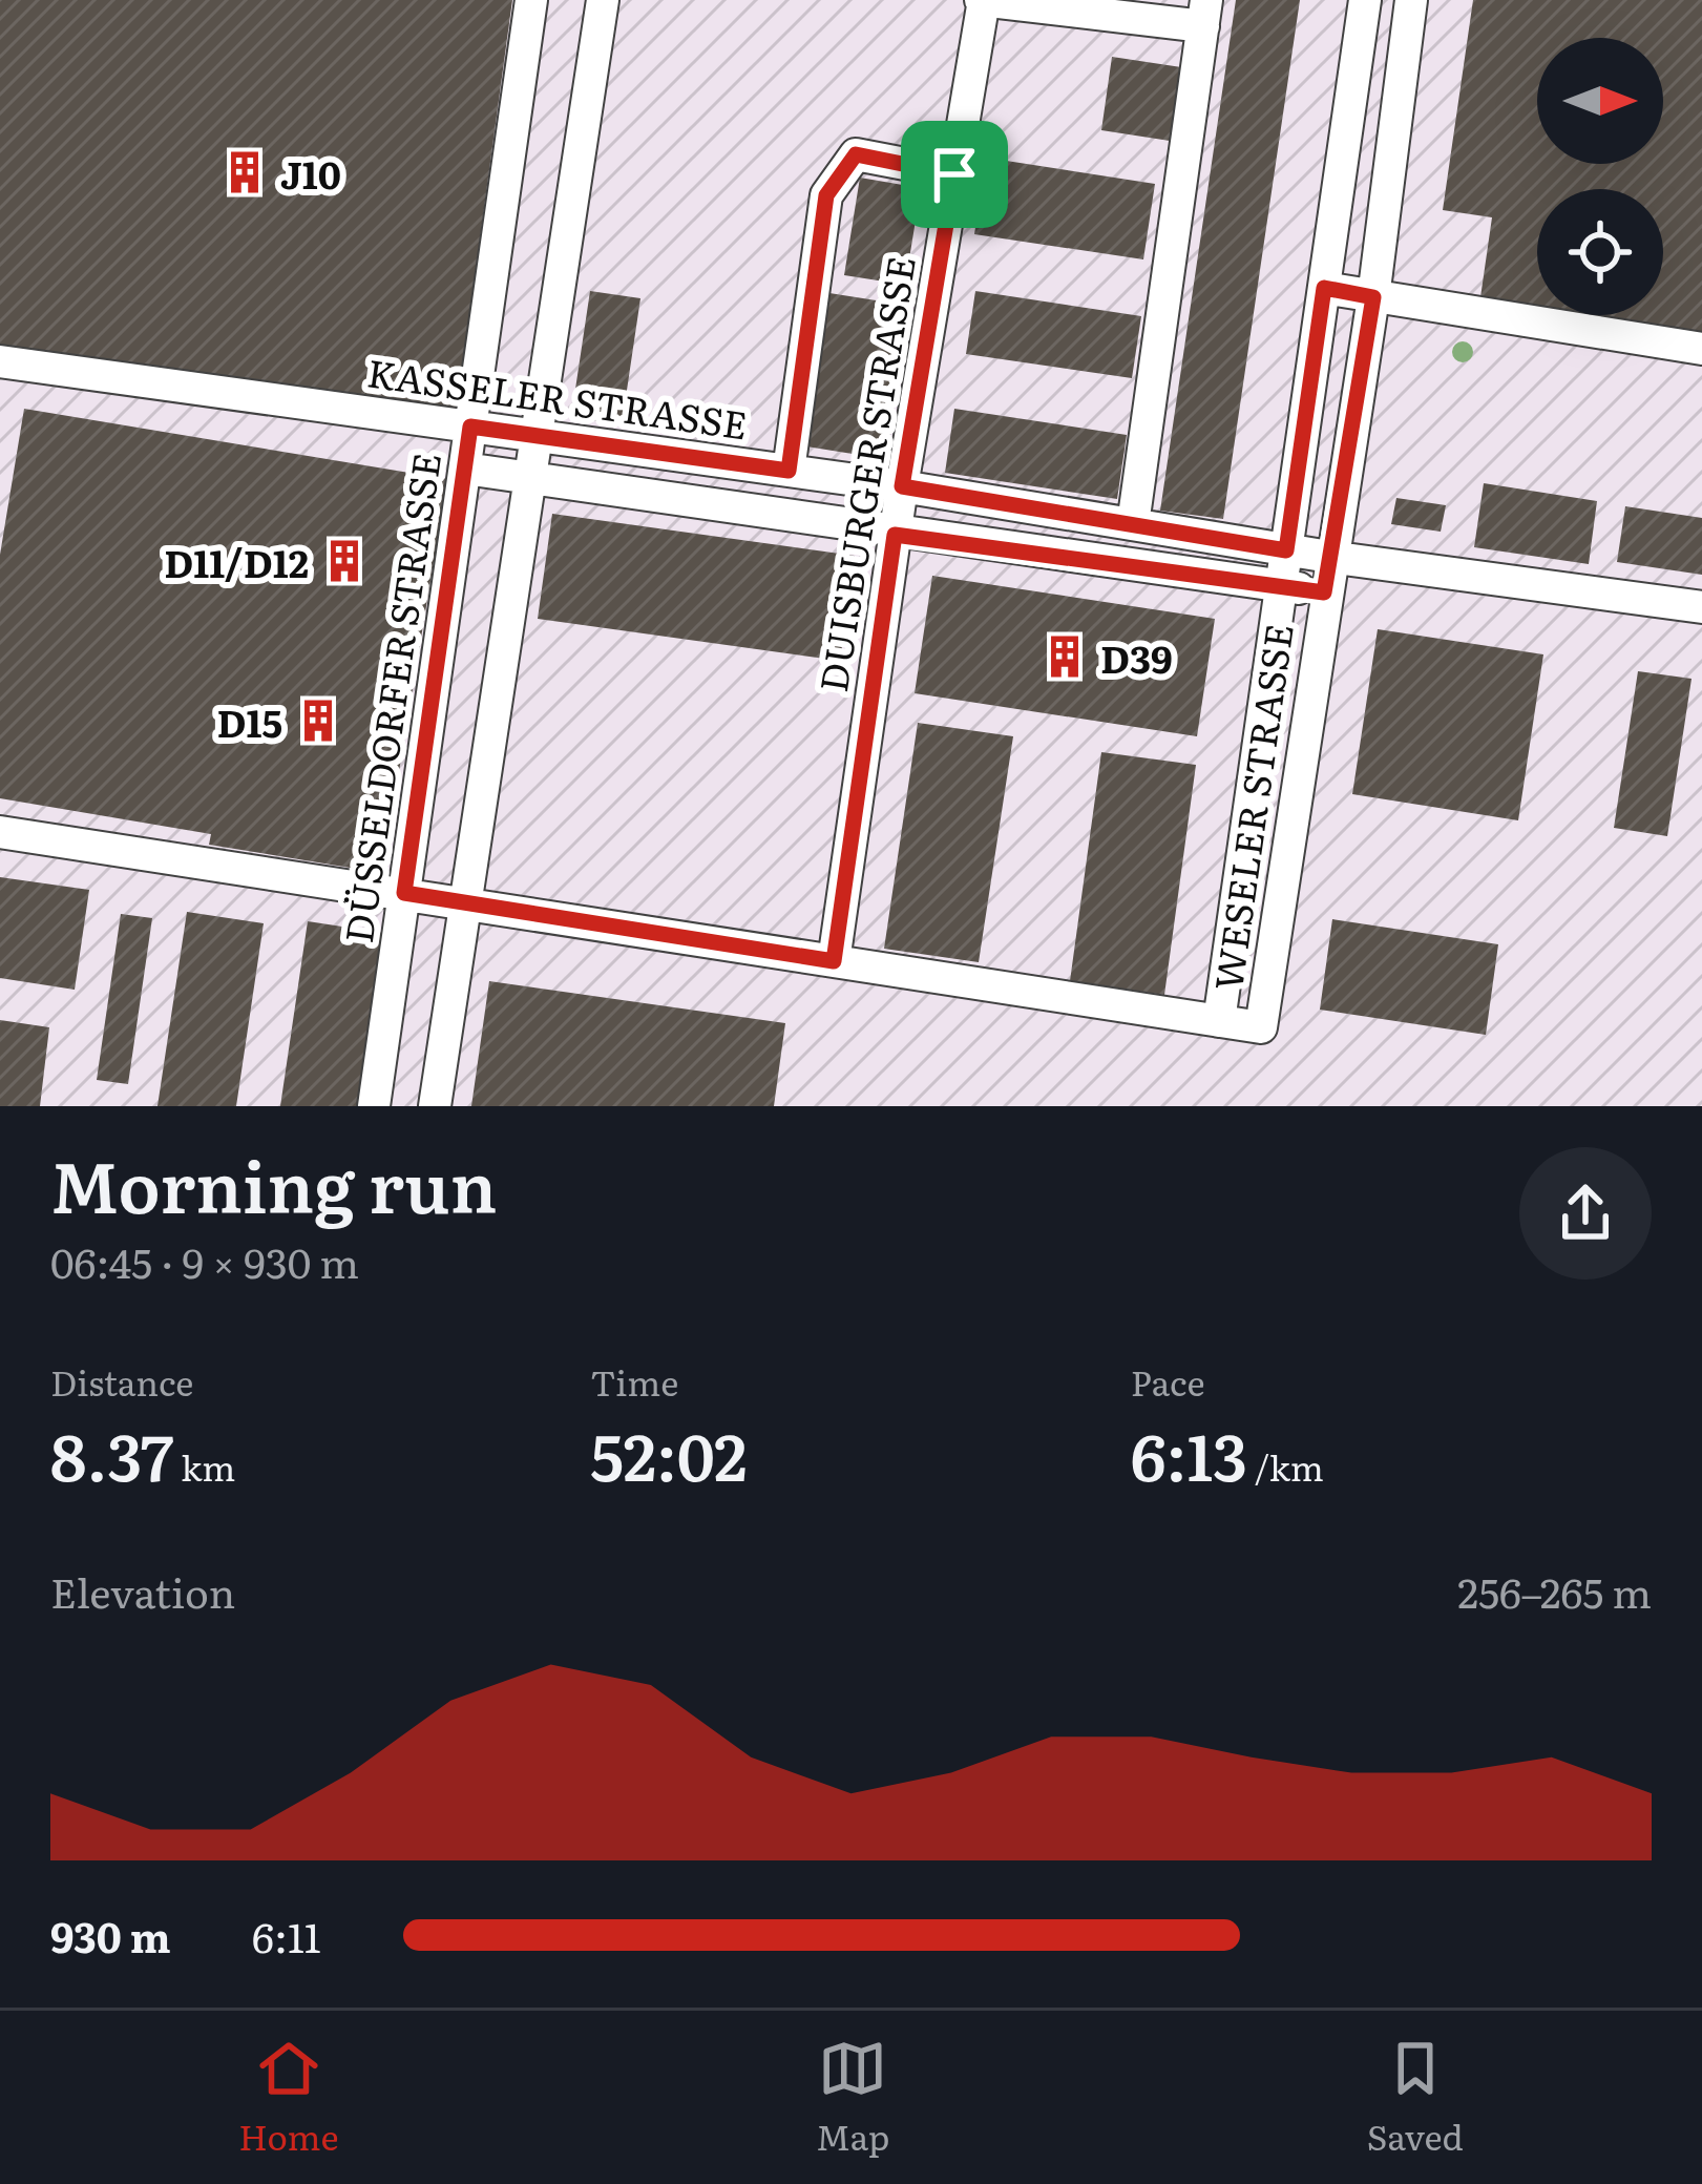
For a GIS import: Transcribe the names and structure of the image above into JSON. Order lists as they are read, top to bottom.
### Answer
{
  "streets": {
    "lane": [
      "KASSELER STRASSE",
      "DUISBURGER STRASSE",
      "DÜSSELDORFER STRASSE",
      "WESELER STRASSE"
    ]
  },
  "crossings": [
    ["KASSELER STRASSE", "DUISBURGER STRASSE"],
    ["KASSELER STRASSE", "DÜSSELDORFER STRASSE"],
    ["KASSELER STRASSE", "WESELER STRASSE"]
  ],
  "places": {
    "building": [
      "J10",
      "D11/D12",
      "D39",
      "D15"
    ]
  },
  "north": "right",
  "page": {
    "heading": ["Morning run", "06:45 · 9 × 930 m"],
    "stats": [
      ["Distance", "8.37 km"],
      ["Time", "52:02"],
      ["Pace", "6:13 /km"]
    ],
    "chart": ["Elevation", "256–265 m"],
    "list": [
      {
        "name": "930 m",
        "note": "6:11"
      }
    ],
    "tabs": ["Home", "Map", "Saved"]
  }
}
